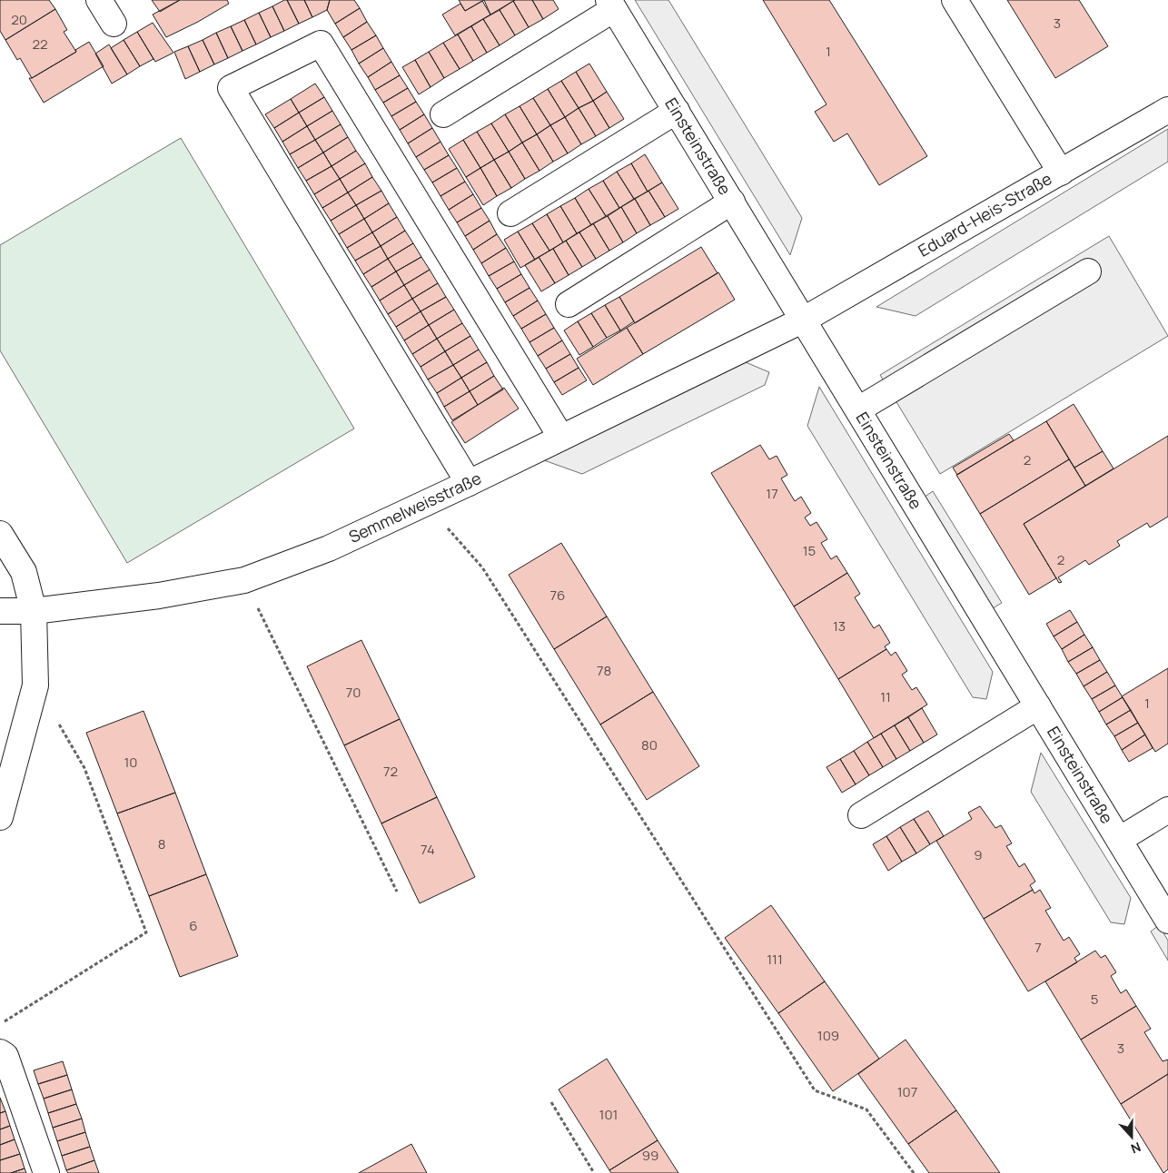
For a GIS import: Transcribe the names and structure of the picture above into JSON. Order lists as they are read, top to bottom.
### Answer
{
  "streets": {
    "street": ["Einsteinstraße", "Eduard-Heis-Straße", "Semmelweisstraße"]
  },
  "crossings": [
    ["Einsteinstraße", "Eduard-Heis-Straße"],
    ["Einsteinstraße", "Semmelweisstraße"],
    ["Eduard-Heis-Straße", "Semmelweisstraße"]
  ],
  "house_numbers": [
    "20",
    "3",
    "22",
    "1",
    "2",
    "17",
    "15",
    "2",
    "76",
    "13",
    "78",
    "70",
    "11",
    "1",
    "80",
    "10",
    "72",
    "8",
    "74",
    "9",
    "6",
    "7",
    "111",
    "5",
    "109",
    "3",
    "107",
    "101",
    "99"
  ],
  "north": "bottom"
}
